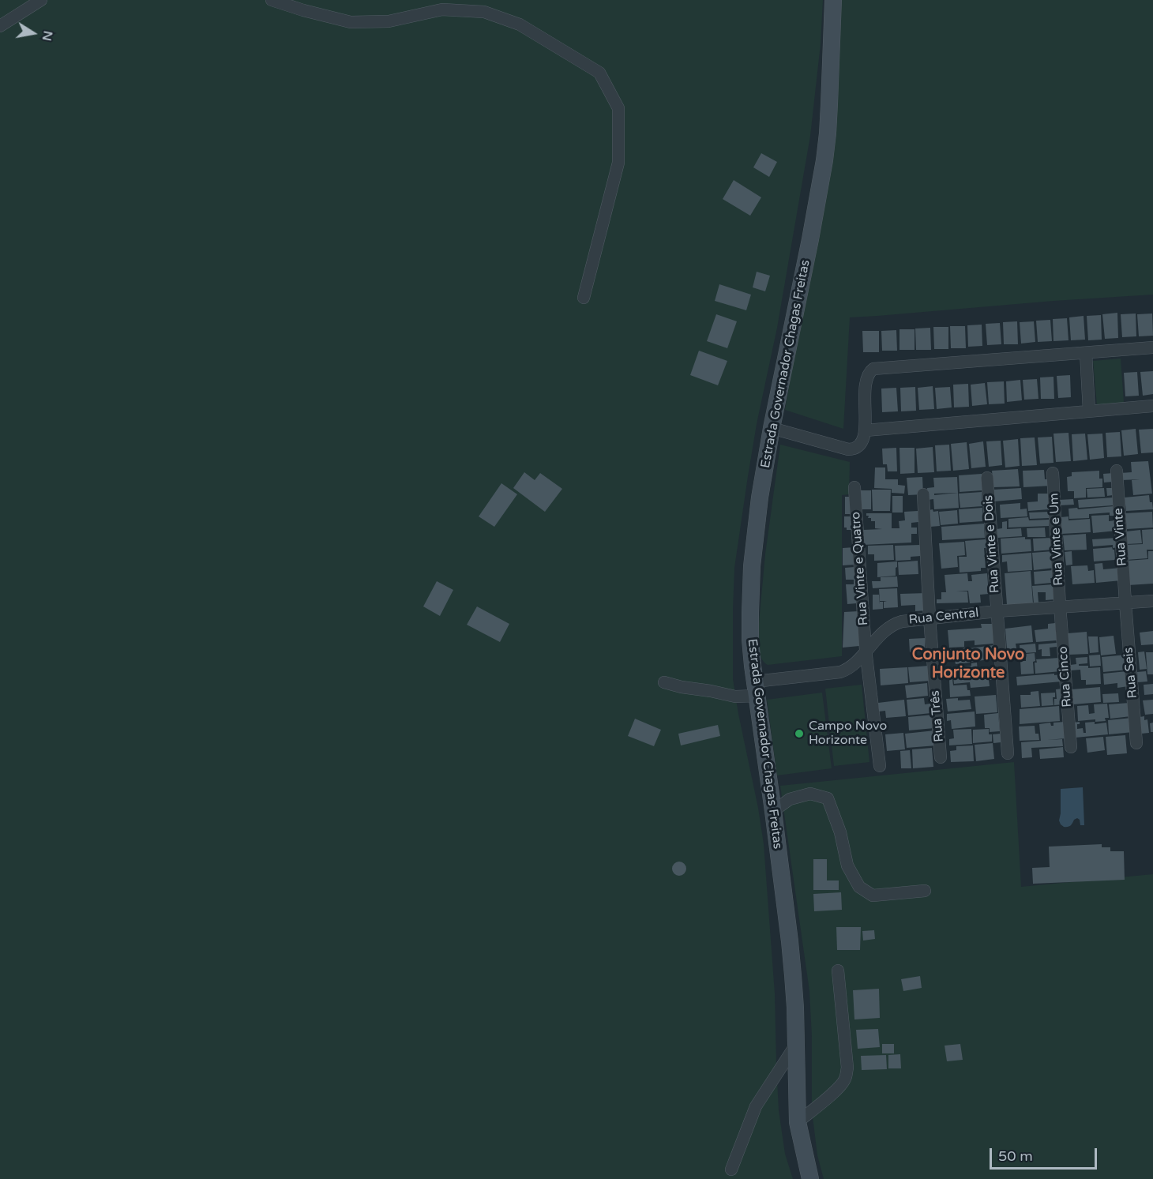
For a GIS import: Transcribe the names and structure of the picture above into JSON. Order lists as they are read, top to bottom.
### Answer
{
  "streets": {
    "main road": ["Estrada Governador Chagas Freitas"],
    "street": [
      "Rua Vinte",
      "Rua Vinte e Um",
      "Rua Vinte e Dois",
      "Rua Vinte e Quatro",
      "Rua Central",
      "Rua Seis",
      "Rua Cinco",
      "Rua Três"
    ]
  },
  "crossings": [
    ["Estrada Governador Chagas Freitas", "Rua Central"],
    ["Rua Vinte", "Rua Central"],
    ["Rua Vinte", "Rua Seis"],
    ["Rua Vinte e Um", "Rua Central"],
    ["Rua Vinte e Um", "Rua Cinco"],
    ["Rua Vinte e Dois", "Rua Central"],
    ["Rua Vinte e Quatro", "Rua Central"],
    ["Rua Central", "Rua Seis"],
    ["Rua Central", "Rua Cinco"],
    ["Rua Central", "Rua Três"]
  ],
  "districts": ["Conjunto Novo Horizonte"],
  "places": ["Campo Novo Horizonte"],
  "scale_bar": "50 m",
  "north": "right"
}
